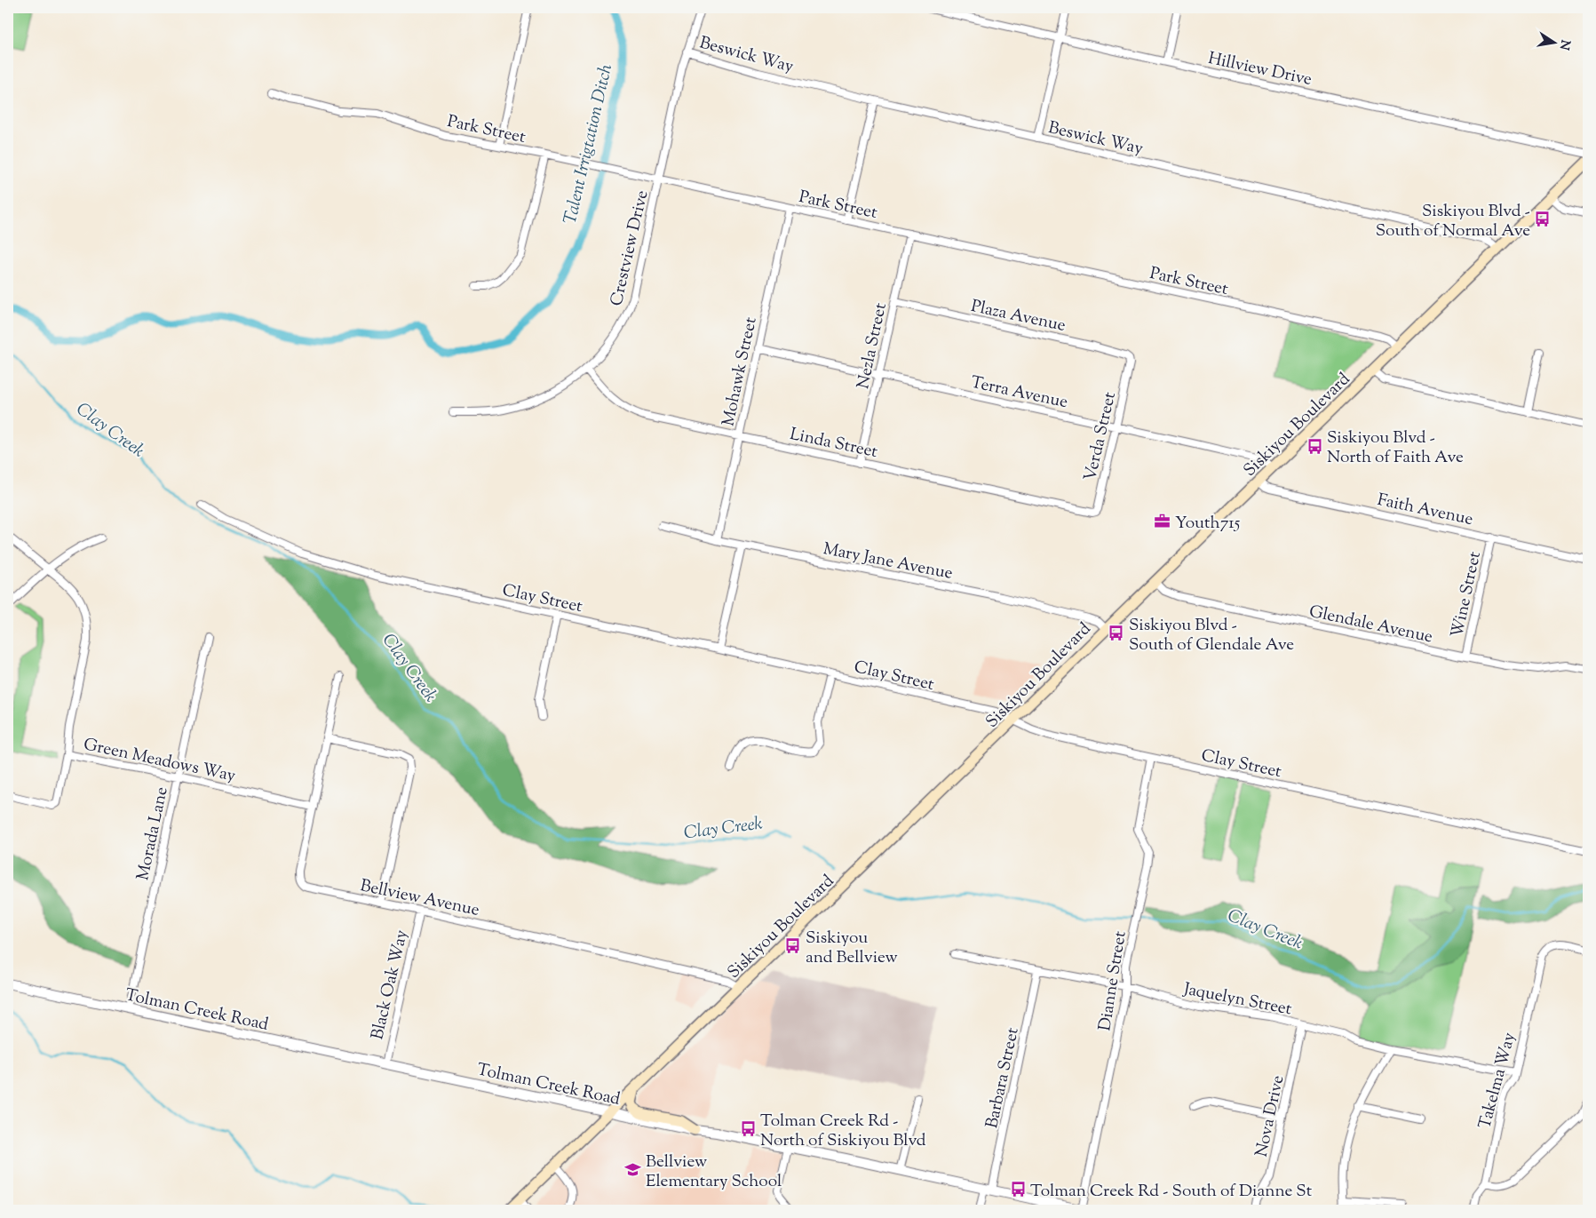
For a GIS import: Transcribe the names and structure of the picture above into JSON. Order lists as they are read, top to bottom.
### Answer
{
  "streets": {
    "main road": ["Siskiyou Boulevard"],
    "street": [
      "Beswick Way",
      "Hillview Drive",
      "Park Street",
      "Crestview Drive",
      "Plaza Avenue",
      "Nezla Street",
      "Mohawk Street",
      "Terra Avenue",
      "Verda Street",
      "Linda Street",
      "Faith Avenue",
      "Mary Jane Avenue",
      "Wine Street",
      "Clay Street",
      "Glendale Avenue",
      "Green Meadows Way",
      "Morada Lane",
      "Bellview Avenue",
      "Dianne Street",
      "Black Oak Way",
      "Jaquelyn Street",
      "Tolman Creek Road",
      "Barbara Street",
      "Takelma Way",
      "Nova Drive"
    ]
  },
  "crossings": [
    ["Beswick Way", "Crestview Drive"],
    ["Beswick Way", "Siskiyou Boulevard"],
    ["Park Street", "Crestview Drive"],
    ["Park Street", "Nezla Street"],
    ["Park Street", "Mohawk Street"],
    ["Park Street", "Siskiyou Boulevard"],
    ["Crestview Drive", "Linda Street"],
    ["Plaza Avenue", "Nezla Street"],
    ["Plaza Avenue", "Verda Street"],
    ["Nezla Street", "Terra Avenue"],
    ["Nezla Street", "Linda Street"],
    ["Mohawk Street", "Terra Avenue"],
    ["Mohawk Street", "Linda Street"],
    ["Mohawk Street", "Mary Jane Avenue"],
    ["Terra Avenue", "Siskiyou Boulevard"],
    ["Terra Avenue", "Verda Street"],
    ["Siskiyou Boulevard", "Faith Avenue"],
    ["Siskiyou Boulevard", "Mary Jane Avenue"],
    ["Siskiyou Boulevard", "Clay Street"],
    ["Siskiyou Boulevard", "Glendale Avenue"],
    ["Siskiyou Boulevard", "Bellview Avenue"],
    ["Siskiyou Boulevard", "Tolman Creek Road"],
    ["Verda Street", "Linda Street"],
    ["Faith Avenue", "Wine Street"],
    ["Wine Street", "Glendale Avenue"],
    ["Clay Street", "Dianne Street"],
    ["Green Meadows Way", "Morada Lane"],
    ["Green Meadows Way", "Bellview Avenue"],
    ["Morada Lane", "Tolman Creek Road"],
    ["Bellview Avenue", "Black Oak Way"],
    ["Dianne Street", "Jaquelyn Street"],
    ["Dianne Street", "Tolman Creek Road"],
    ["Black Oak Way", "Tolman Creek Road"],
    ["Jaquelyn Street", "Barbara Street"],
    ["Jaquelyn Street", "Takelma Way"],
    ["Jaquelyn Street", "Nova Drive"],
    ["Tolman Creek Road", "Barbara Street"]
  ],
  "water": ["Talent Irrigtation Ditch", "Clay Creek"],
  "places": {
    "bus stop": [
      "Siskiyou Blvd - South of Normal Ave",
      "Siskiyou Blvd - North of Faith Ave",
      "Siskiyou Blvd - South of Glendale Ave",
      "Siskiyou and Bellview",
      "Tolman Creek Rd - North of Siskiyou Blvd",
      "Tolman Creek Rd - South of Dianne St"
    ],
    "office": ["Youth715"],
    "school or university": ["Bellview Elementary School"]
  },
  "north": "right"
}
